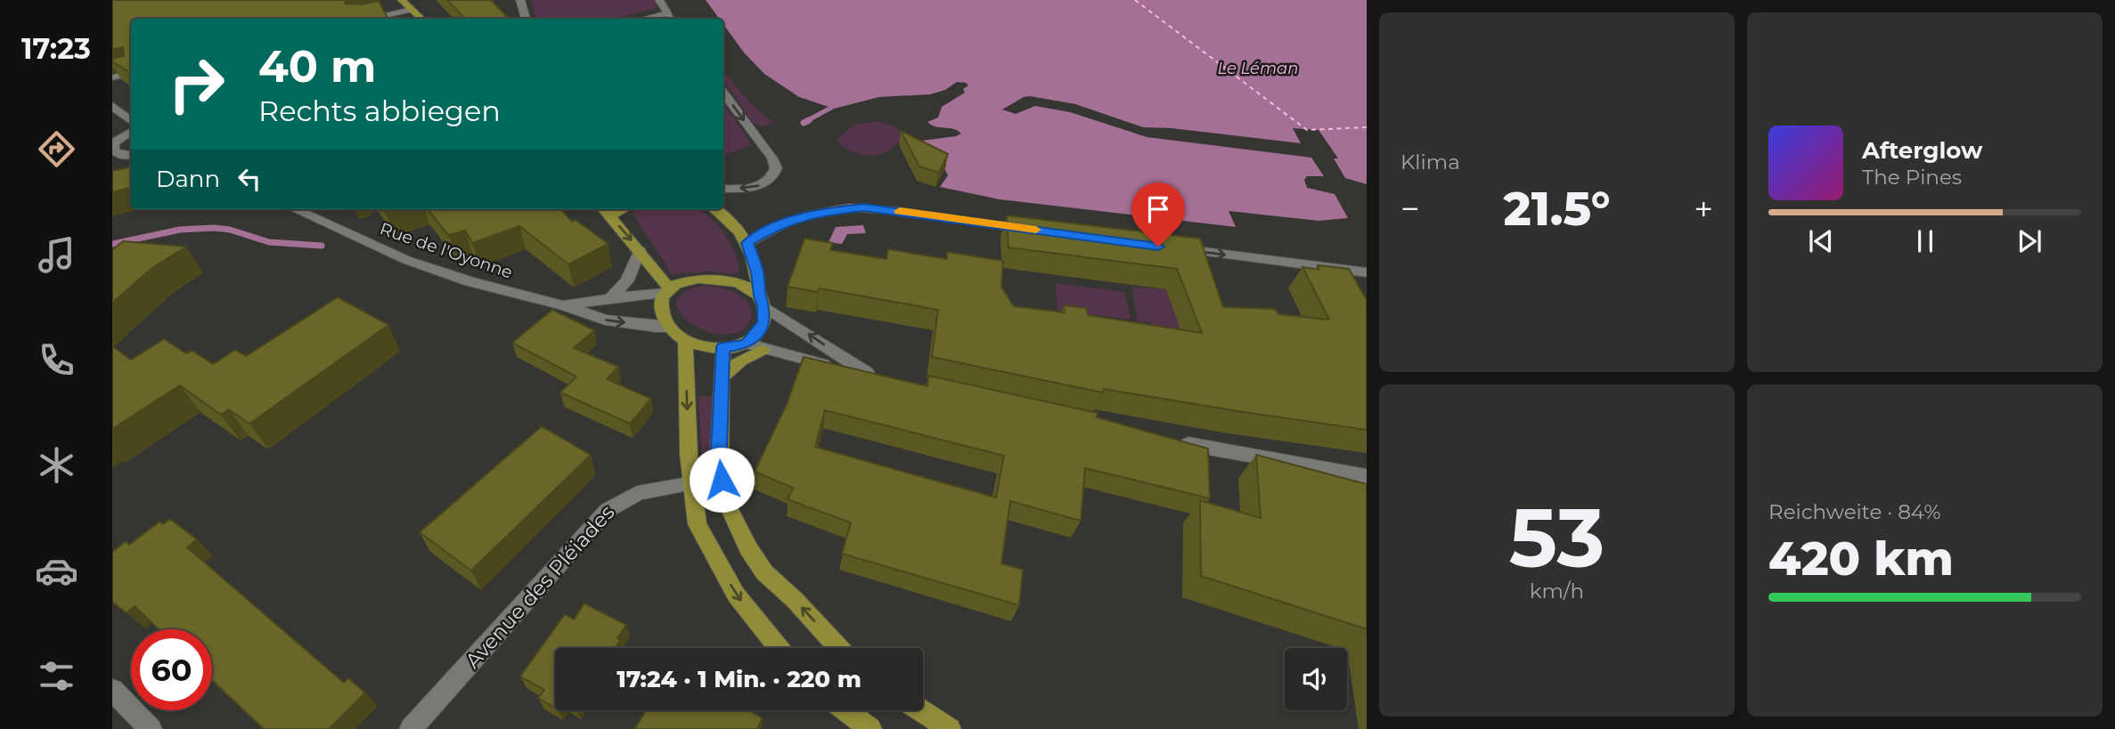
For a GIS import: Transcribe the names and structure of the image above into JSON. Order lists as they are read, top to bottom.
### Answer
{
  "streets": {
    "street": ["Rue de l'Oyonne", "Avenue des Pléiades"]
  },
  "water": ["Le Léman"],
  "page": {
    "tabs": "17:23",
    "tile": [
      "Klima",
      ["53", "km/h"],
      ["Reichweite · 84%", "420 km"]
    ],
    "turn": ["40 m", "Rechts abbiegen"],
    "song": ["Afterglow", "The Pines"],
    "then": "Dann",
    "heat": ["−", "21.5°", "+"],
    "limit": "60",
    "trip": "17:24 · 1 Min. · 220 m"
  }
}
